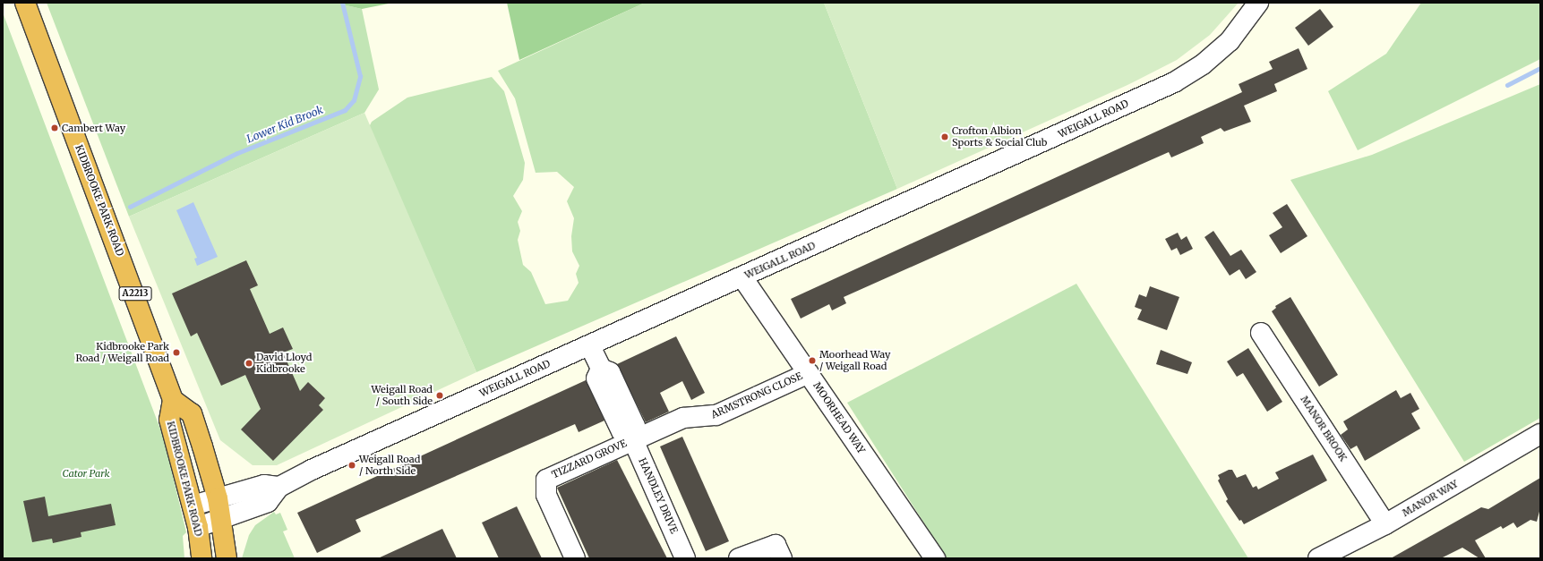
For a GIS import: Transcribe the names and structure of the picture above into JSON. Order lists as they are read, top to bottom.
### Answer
{
  "streets": {
    "highway": ["KIDBROOKE PARK ROAD", "A2213"],
    "street": [
      "WEIGALL ROAD",
      "ARMSTRONG CLOSE",
      "MOORHEAD WAY",
      "MANOR BROOK",
      "TIZZARD GROVE",
      "HANDLEY DRIVE",
      "MANOR WAY"
    ]
  },
  "crossings": [
    ["WEIGALL ROAD", "KIDBROOKE PARK ROAD"],
    ["WEIGALL ROAD", "MOORHEAD WAY"],
    ["WEIGALL ROAD", "HANDLEY DRIVE"],
    ["ARMSTRONG CLOSE", "MOORHEAD WAY"],
    ["ARMSTRONG CLOSE", "TIZZARD GROVE"],
    ["ARMSTRONG CLOSE", "HANDLEY DRIVE"],
    ["MANOR BROOK", "MANOR WAY"],
    ["TIZZARD GROVE", "HANDLEY DRIVE"]
  ],
  "water": ["Lower Kid Brook"],
  "parks": ["Cator Park"],
  "places": [
    "Cambert Way",
    "Crofton Albion Sports & Social Club",
    "Kidbrooke Park Road / Weigall Road",
    "Moorhead Way / Weigall Road",
    "David Lloyd Kidbrooke",
    "Weigall Road / South Side",
    "Weigall Road / North Side"
  ]
}
